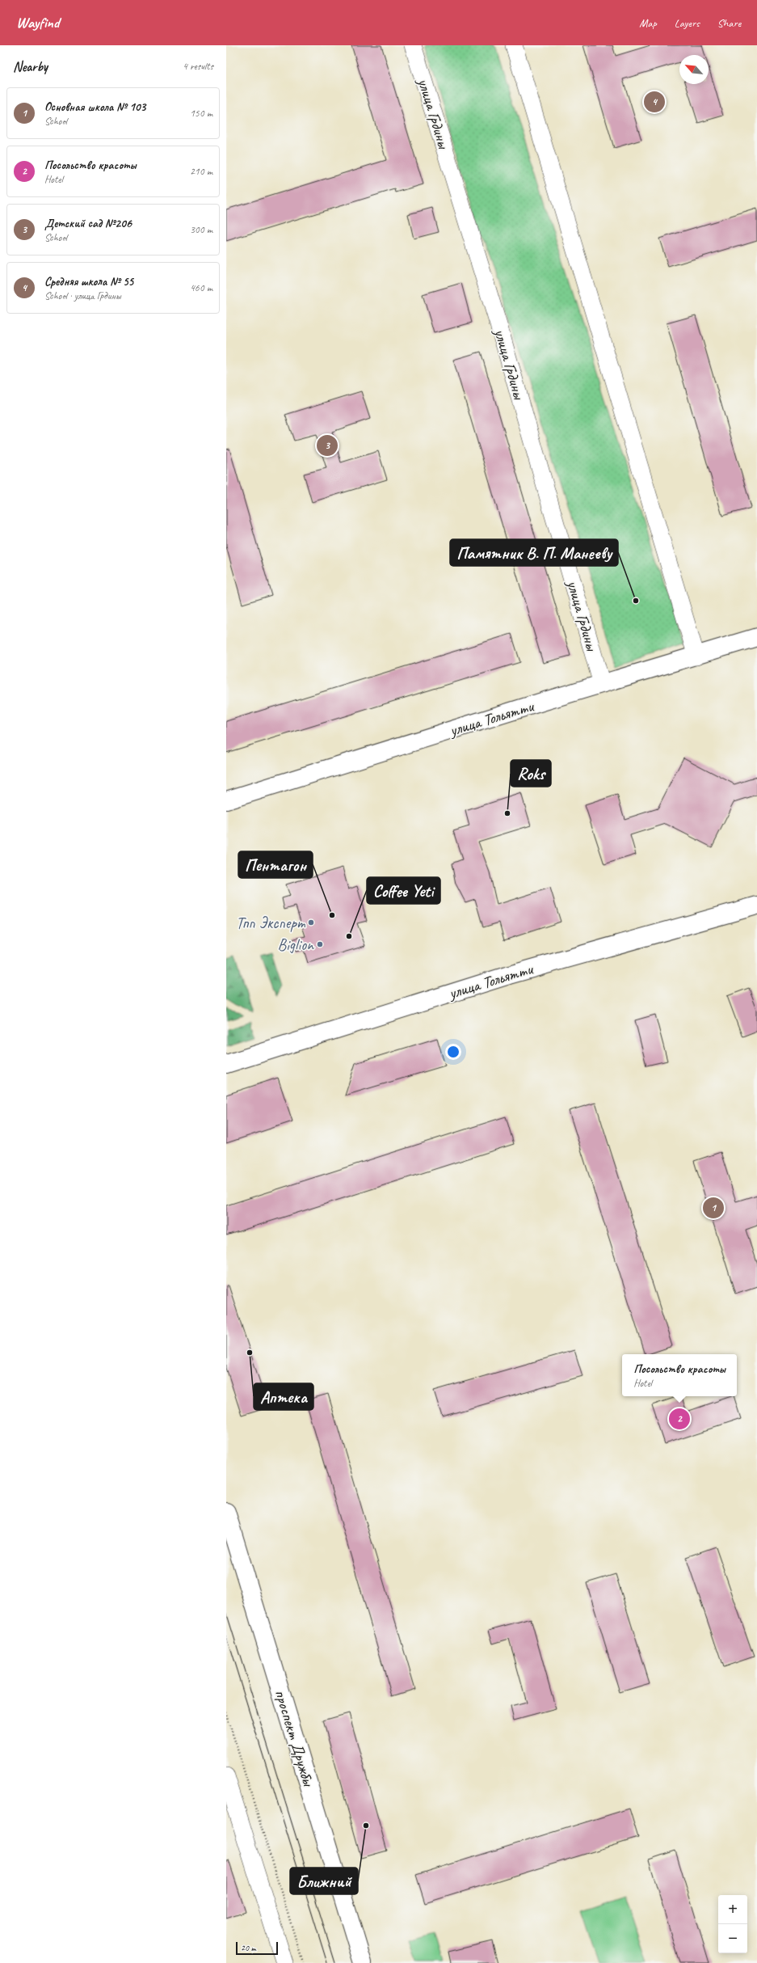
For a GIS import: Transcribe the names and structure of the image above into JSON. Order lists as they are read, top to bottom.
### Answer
{
  "streets": {
    "street": ["улица Грдины", "улица Тольятти", "проспект Дружбы"]
  },
  "crossings": [
    ["улица Грдины", "улица Тольятти"]
  ],
  "places": [
    "Памятник В. П. Манееву",
    "Roks",
    "Пентагон",
    "Тпп Эксперт",
    "Coffee Yeti",
    "Biglion",
    "Аптека",
    "Ближний"
  ],
  "scale_bar": "20 m",
  "north": "top left",
  "page": {
    "header": "Wayfind",
    "nav": ["Map", "Layers", "Share"],
    "heading": ["Nearby", "4 results"],
    "list": [
      {
        "mark": "1",
        "name": "Основная школа № 103",
        "note": "School",
        "value": "150 m"
      },
      {
        "mark": "2",
        "name": "Посольство красоты",
        "note": "Hotel",
        "value": "210 m"
      },
      {
        "mark": "3",
        "name": "Детский сад №206",
        "note": "School",
        "value": "300 m"
      },
      {
        "mark": "4",
        "name": "Средняя школа № 55",
        "note": "School · улица Грдины",
        "value": "460 m"
      }
    ],
    "pins": [
      "4",
      "3",
      "1",
      "2"
    ],
    "popup": ["Посольство красоты", "Hotel"],
    "map_buttons": ["+", "−"],
    "scale": "20 m"
  }
}
